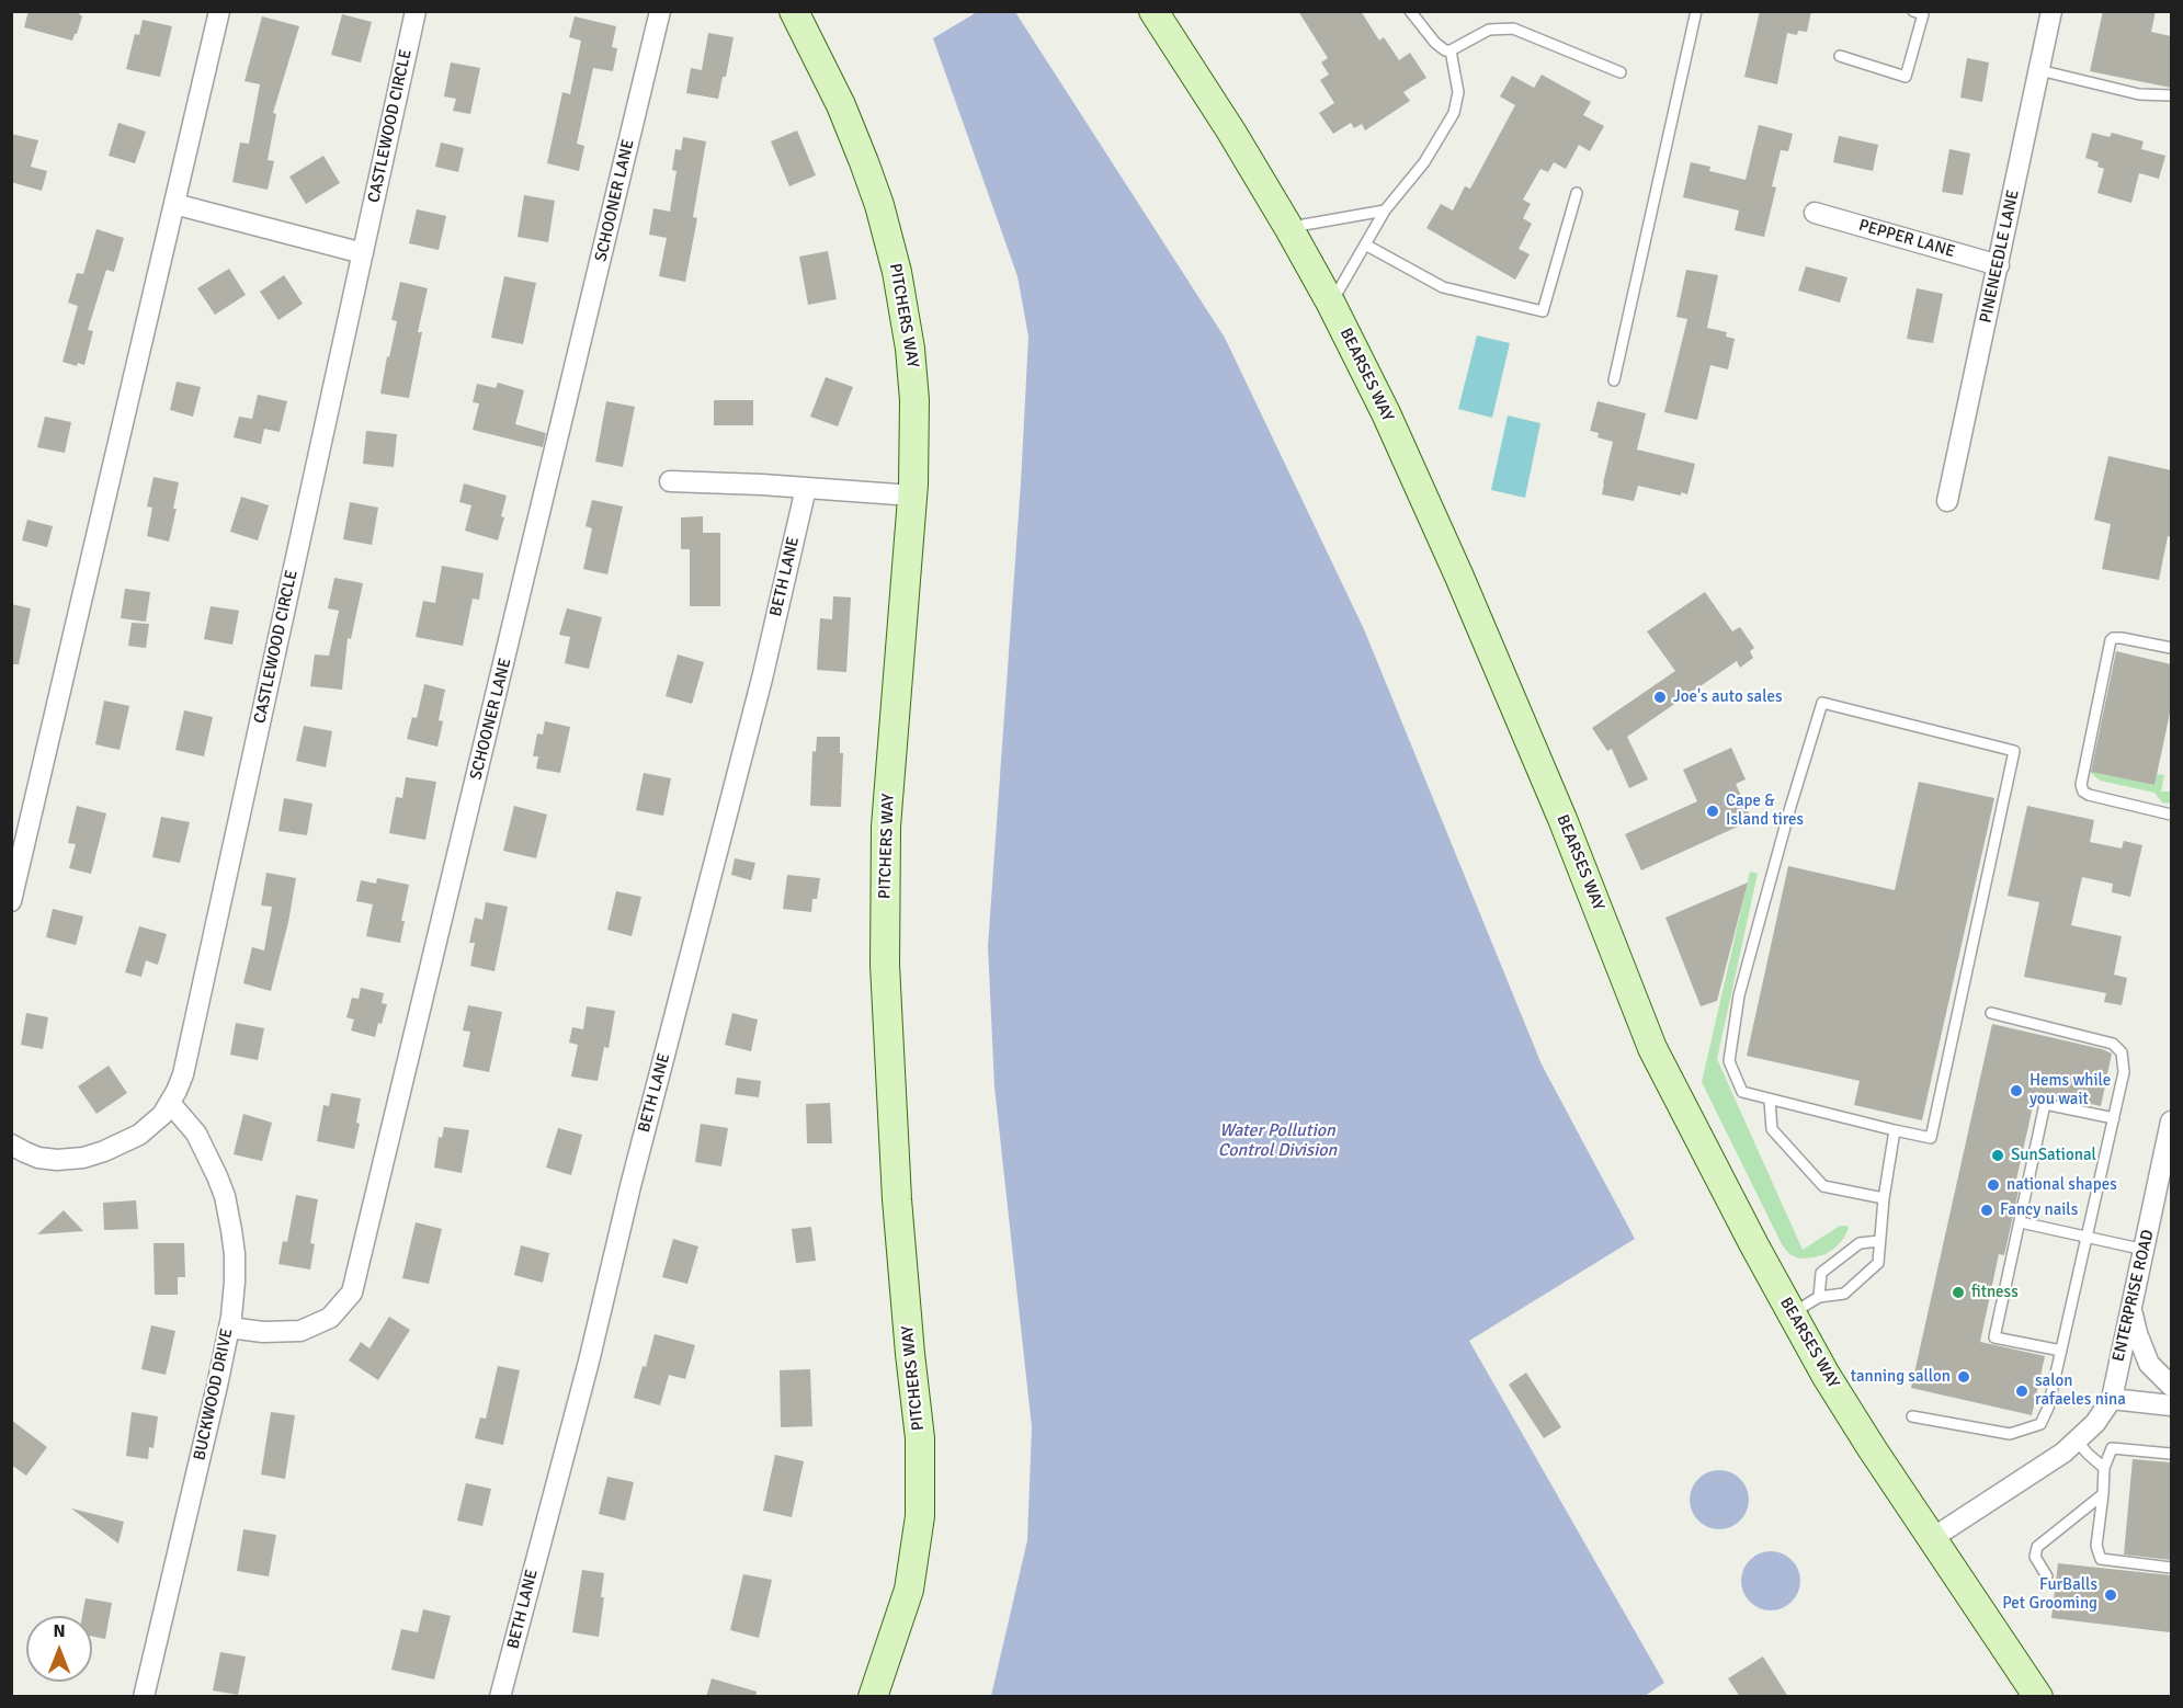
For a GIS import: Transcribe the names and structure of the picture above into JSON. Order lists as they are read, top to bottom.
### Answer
{
  "streets": {
    "main road": ["PITCHERS WAY", "BEARSES WAY"],
    "street": [
      "CASTLEWOOD CIRCLE",
      "SCHOONER LANE",
      "PEPPER LANE",
      "PINENEEDLE LANE",
      "BETH LANE",
      "ENTERPRISE ROAD",
      "BUCKWOOD DRIVE"
    ]
  },
  "crossings": [
    ["CASTLEWOOD CIRCLE", "BUCKWOOD DRIVE"],
    ["SCHOONER LANE", "BUCKWOOD DRIVE"],
    ["PEPPER LANE", "PINENEEDLE LANE"],
    ["BEARSES WAY", "ENTERPRISE ROAD"]
  ],
  "water": ["Water Pollution Control Division"],
  "places": [
    "Joe's auto sales",
    "Cape & Island tires",
    "Hems while you wait",
    "SunSational",
    "national shapes",
    "Fancy nails",
    "fitness",
    "tanning sallon",
    "salon rafaeles nina",
    "FurBalls Pet Grooming"
  ],
  "north": "top"
}
